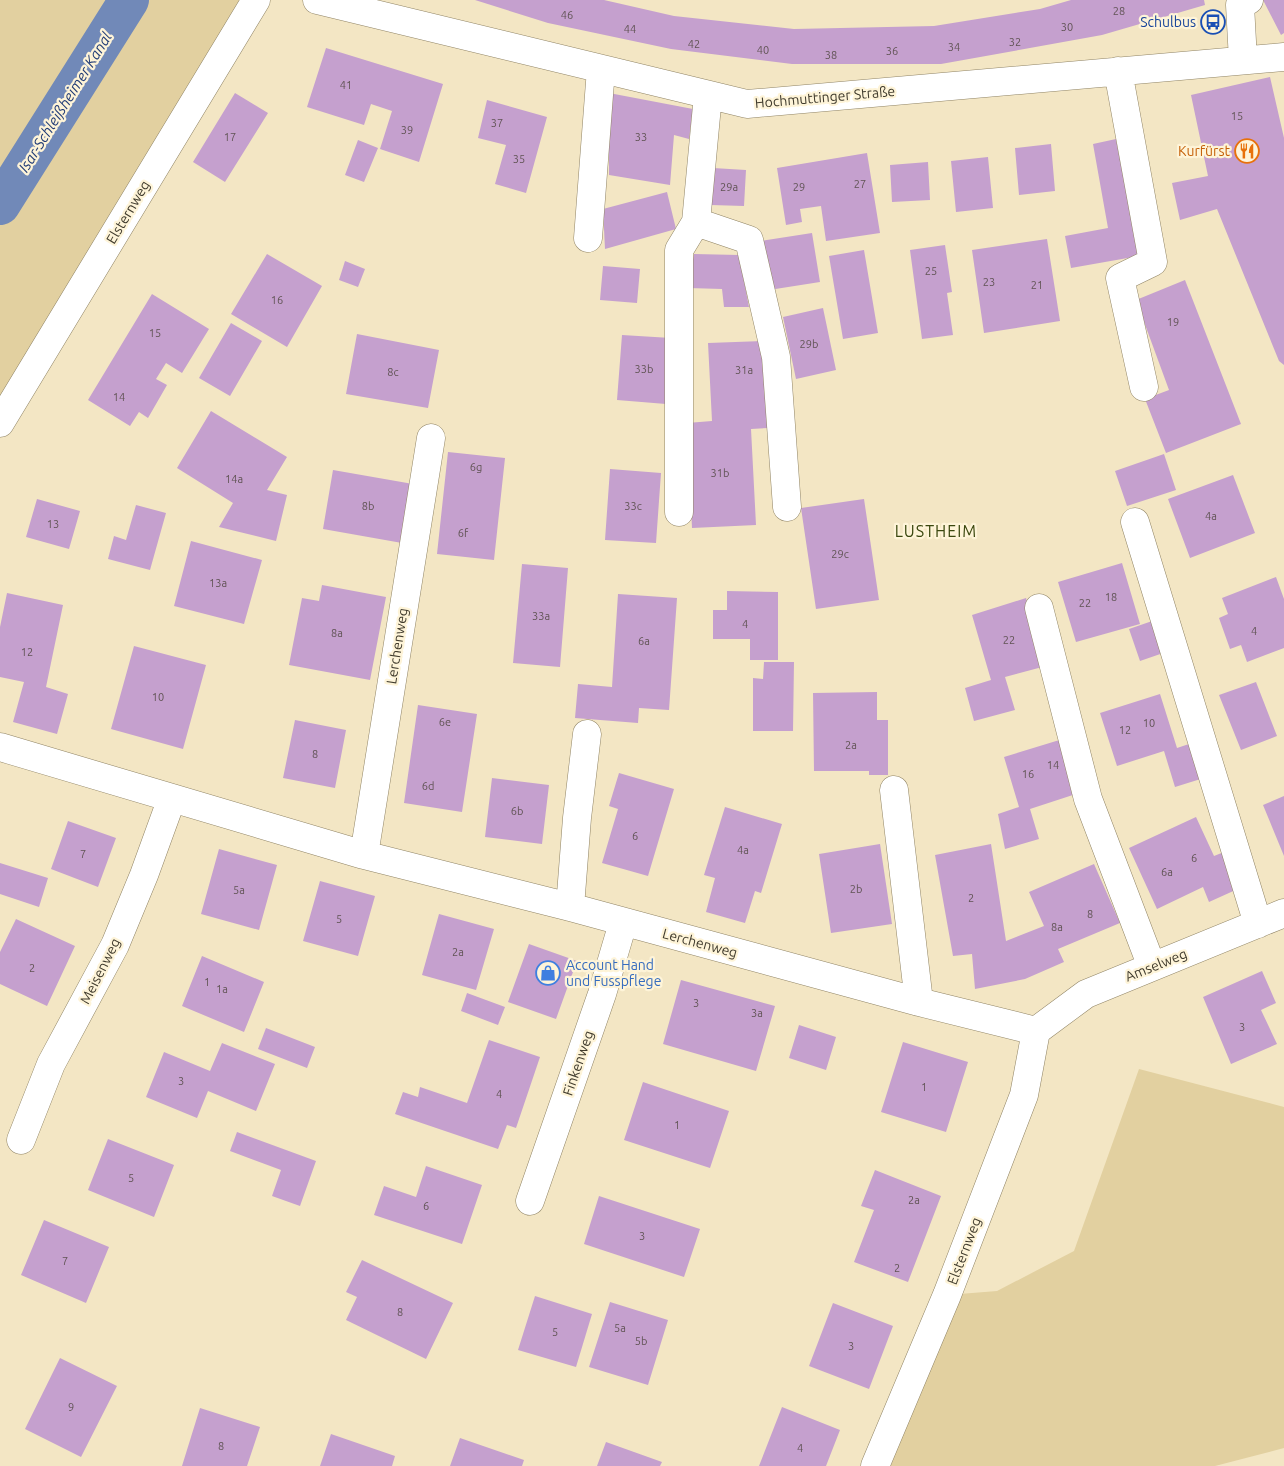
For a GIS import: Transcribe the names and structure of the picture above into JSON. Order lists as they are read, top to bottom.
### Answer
{
  "streets": {
    "street": [
      "Hochmuttinger Straße",
      "Elsternweg",
      "Lerchenweg",
      "Amselweg",
      "Meisenweg",
      "Finkenweg"
    ]
  },
  "crossings": [
    ["Elsternweg", "Lerchenweg"],
    ["Elsternweg", "Amselweg"],
    ["Lerchenweg", "Amselweg"],
    ["Lerchenweg", "Meisenweg"],
    ["Lerchenweg", "Finkenweg"]
  ],
  "districts": ["LUSTHEIM"],
  "water": ["Isar-Schleißheimer Kanal"],
  "places": {
    "bus stop": ["Schulbus"],
    "restaurant": ["Kurfürst"],
    "shop": ["Account Hand und Fusspflege"]
  },
  "house_numbers": [
    "28",
    "46",
    "30",
    "44",
    "32",
    "42",
    "34",
    "40",
    "36",
    "38",
    "41",
    "15",
    "37",
    "39",
    "17",
    "33",
    "35",
    "27",
    "29a",
    "29",
    "25",
    "23",
    "21",
    "16",
    "19",
    "15",
    "29b",
    "33b",
    "31a",
    "8c",
    "14",
    "6g",
    "31b",
    "14a",
    "8b",
    "33c",
    "4a",
    "13",
    "6f",
    "29c",
    "13a",
    "18",
    "22",
    "33a",
    "4",
    "4",
    "8a",
    "22",
    "6a",
    "12",
    "10",
    "6e",
    "10",
    "12",
    "2a",
    "8",
    "14",
    "16",
    "6d",
    "6b",
    "6",
    "4a",
    "7",
    "6",
    "6a",
    "2b",
    "5a",
    "2",
    "8",
    "5",
    "8a",
    "2a",
    "2",
    "1",
    "1a",
    "3",
    "3a",
    "3",
    "3",
    "1",
    "4",
    "1",
    "5",
    "2a",
    "6",
    "3",
    "7",
    "2",
    "8",
    "5a",
    "5",
    "5b",
    "3",
    "9",
    "8",
    "4"
  ]
}
